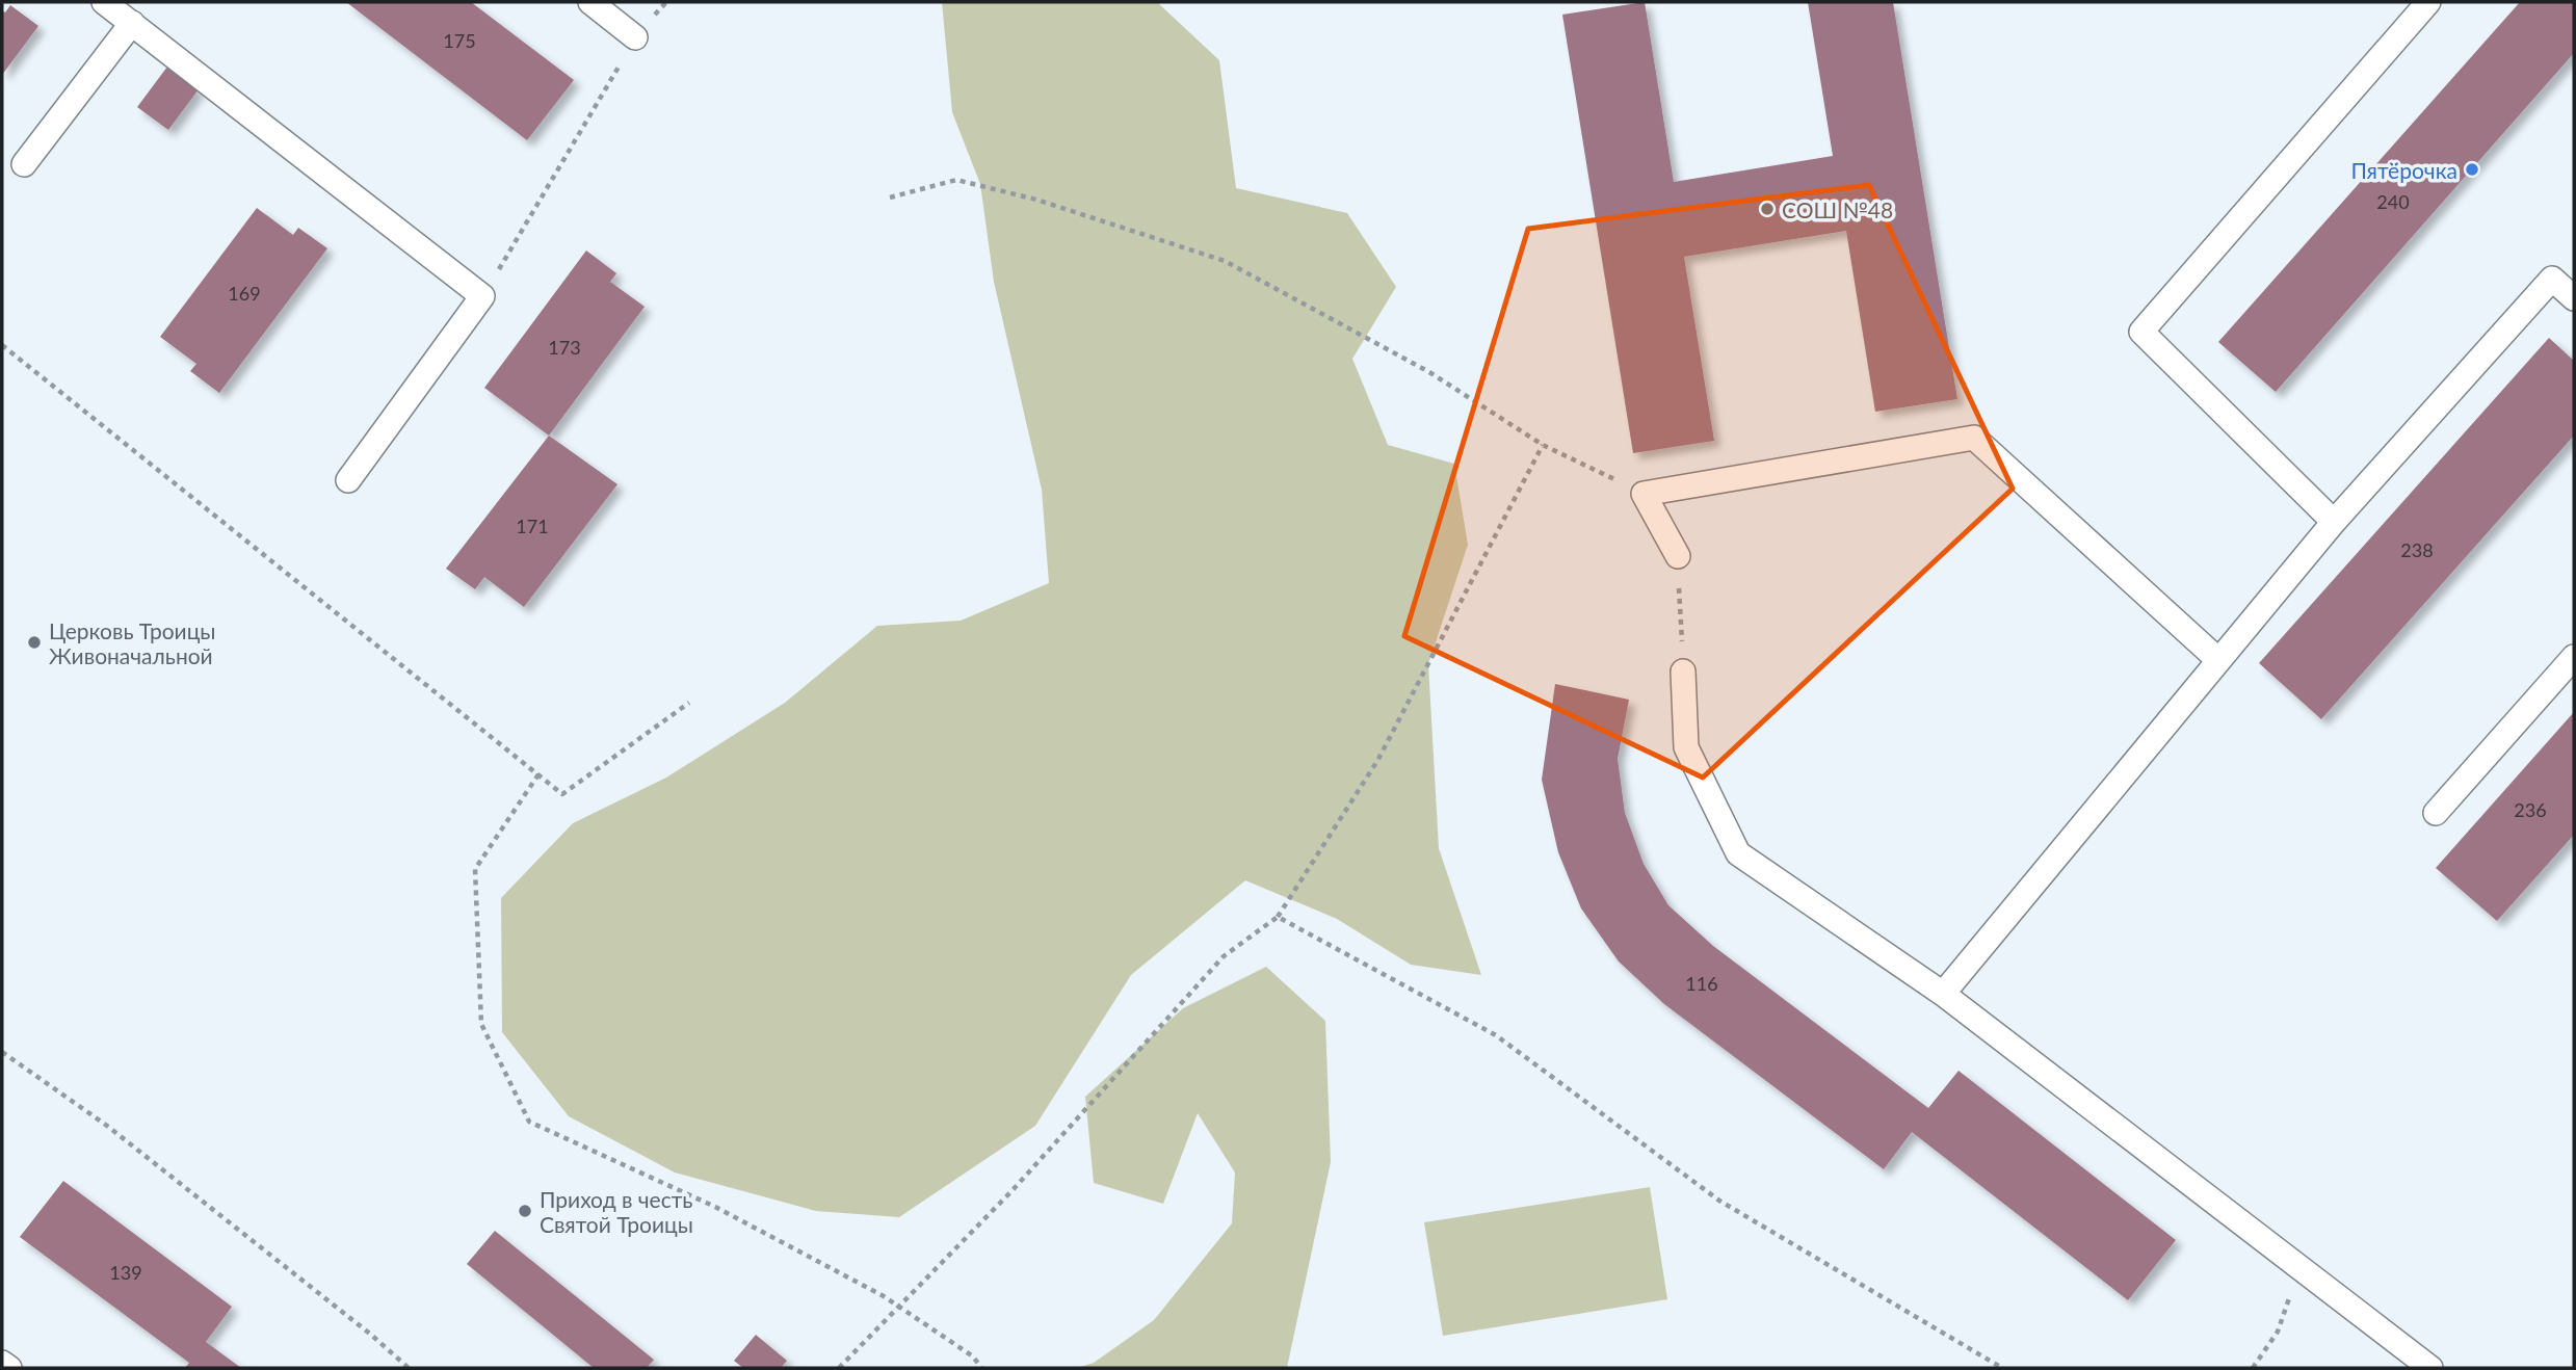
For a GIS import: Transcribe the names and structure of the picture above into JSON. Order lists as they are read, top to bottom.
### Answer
{
  "places": [
    "Пятёрочка",
    "СОШ №48",
    "Церковь Троицы Живоначальной",
    "Приход в честь Святой Троицы"
  ],
  "house_numbers": [
    "175",
    "240",
    "169",
    "173",
    "171",
    "238",
    "236",
    "116",
    "139"
  ]
}
